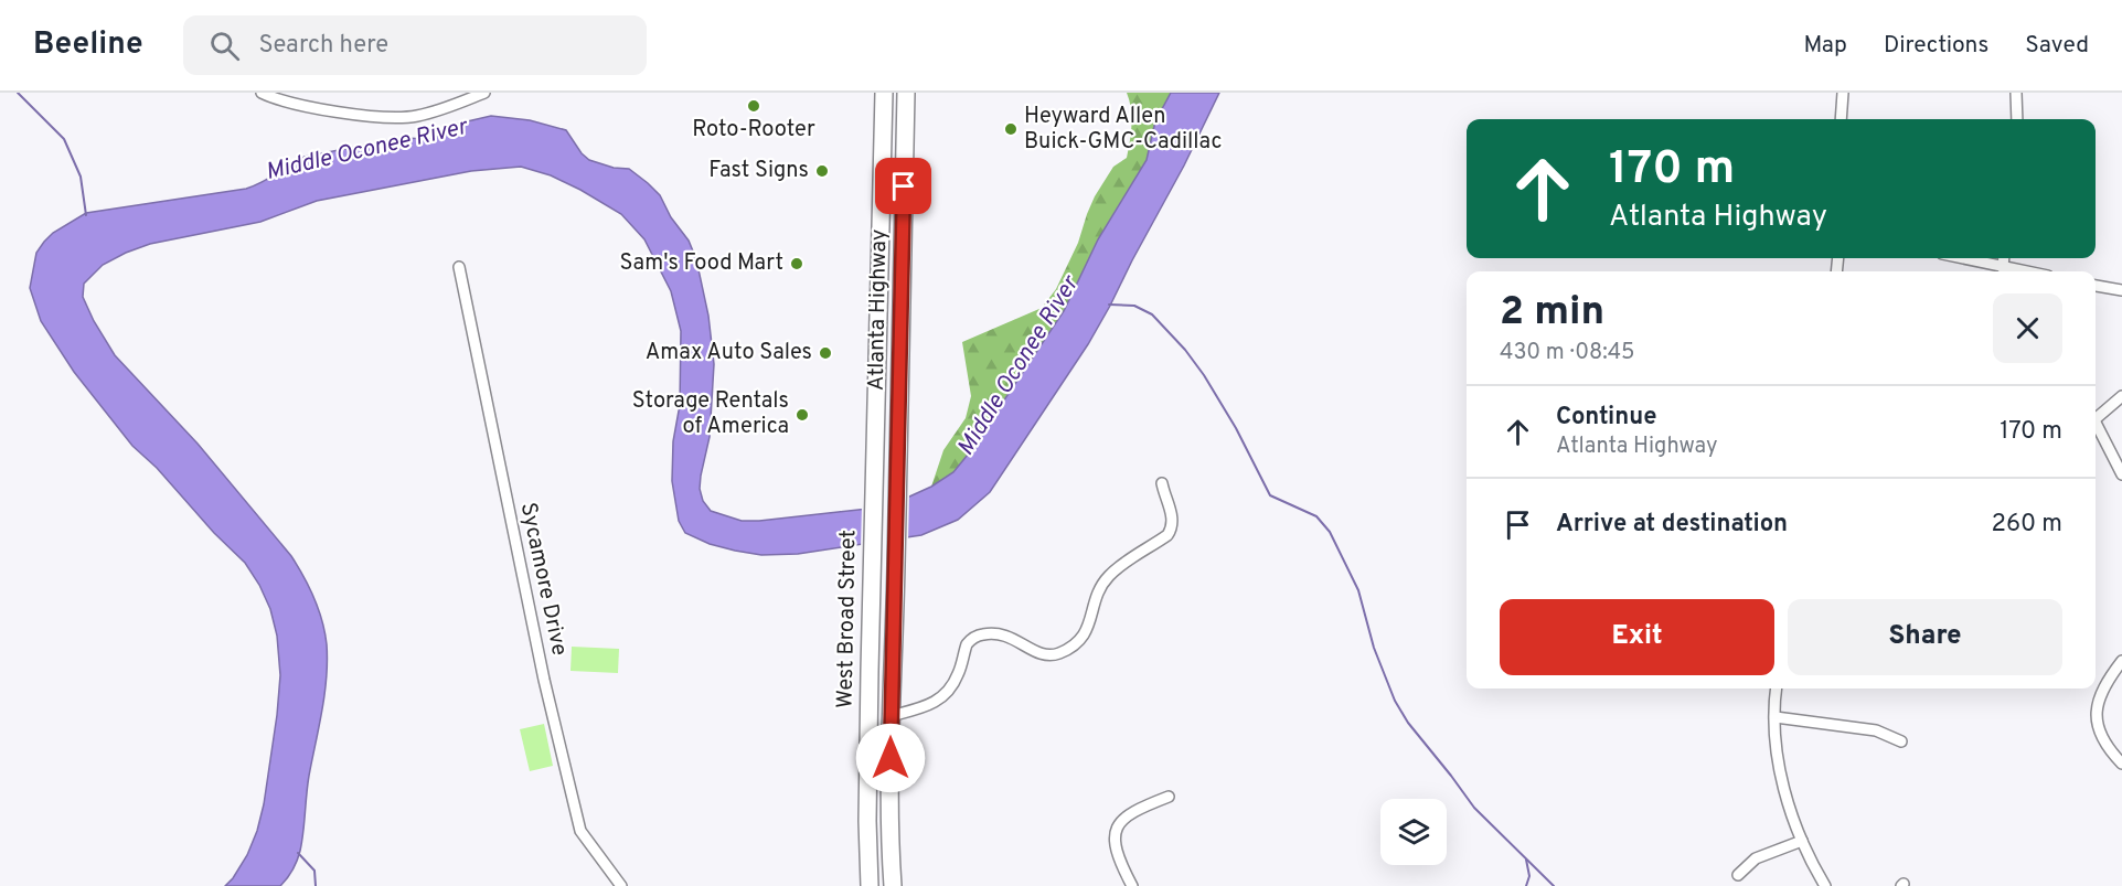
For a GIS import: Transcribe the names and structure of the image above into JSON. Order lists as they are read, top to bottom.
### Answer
{
  "streets": {
    "main road": ["Atlanta Highway", "West Broad Street"],
    "street": ["Sycamore Drive"]
  },
  "crossings": [
    ["Atlanta Highway", "West Broad Street"]
  ],
  "water": ["Middle Oconee River"],
  "places": [
    "Roto-Rooter",
    "Heyward Allen Buick-GMC-Cadillac",
    "Fast Signs",
    "Sam's Food Mart",
    "Amax Auto Sales",
    "Storage Rentals of America"
  ],
  "page": {
    "header": "Beeline",
    "search": "Search here",
    "nav": ["Map", "Directions", "Saved"],
    "turn": ["170 m", "Atlanta Highway"],
    "heading": ["2 min", "430 m · 08:45"],
    "list": [
      {
        "name": "Continue",
        "note": "Atlanta Highway",
        "value": "170 m"
      },
      {
        "name": "Arrive at destination",
        "value": "260 m"
      }
    ],
    "buttons": ["Exit", "Share"]
  }
}
